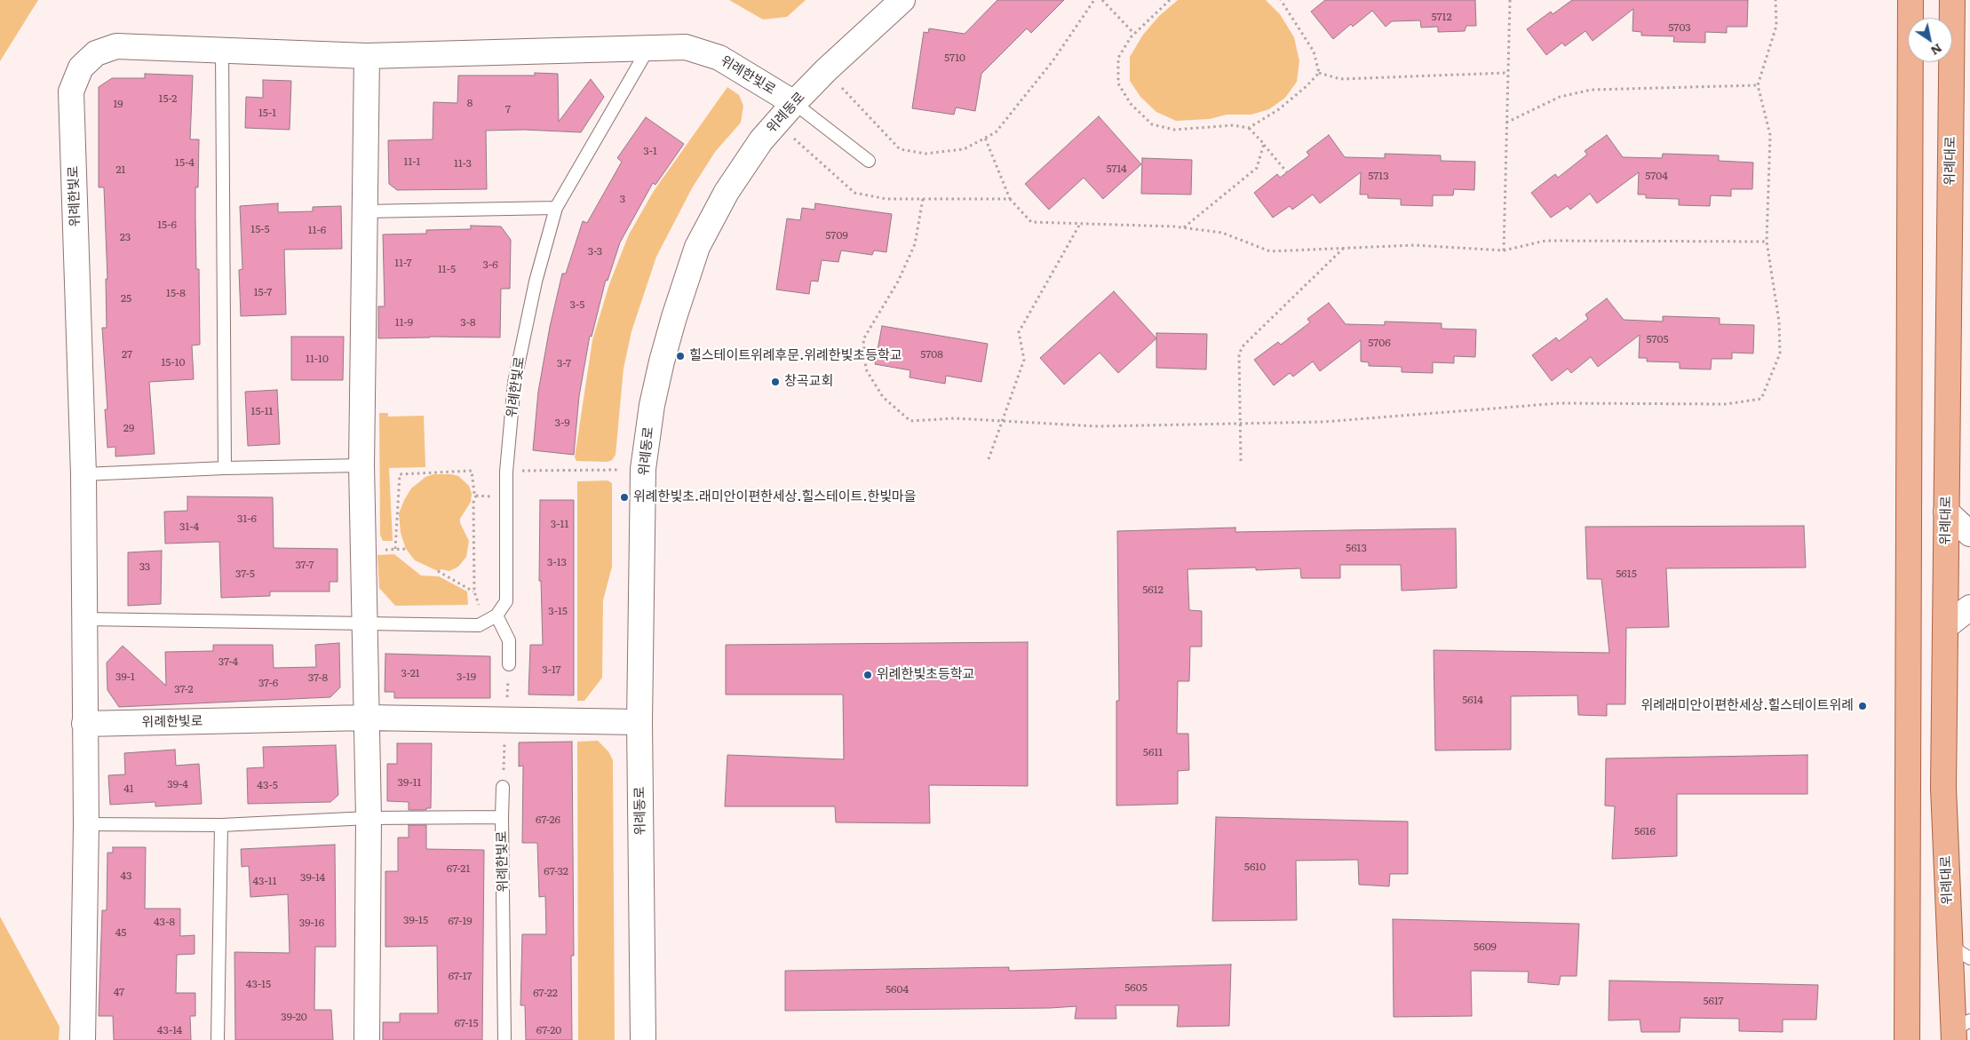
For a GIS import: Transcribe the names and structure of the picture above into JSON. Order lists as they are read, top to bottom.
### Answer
{
  "streets": {
    "main road": ["위례대로"],
    "street": ["위례한빛로", "위례동로"]
  },
  "crossings": [
    ["위례한빛로", "위례동로"]
  ],
  "places": [
    "힐스테이트위례후문.위례한빛초등학교",
    "창곡교회",
    "위례한빛초.래미안이편한세상.힐스테이트.한빛마을",
    "위례한빛초등학교",
    "위례래미안이편한세상.힐스테이트위례"
  ],
  "house_numbers": [
    "5712",
    "5703",
    "5710",
    "15-2",
    "8",
    "19",
    "7",
    "15-1",
    "3-1",
    "11-1",
    "15-4",
    "11-3",
    "5714",
    "21",
    "5713",
    "5704",
    "3",
    "15-6",
    "15-5",
    "11-6",
    "5709",
    "23",
    "3-3",
    "11-7",
    "3-6",
    "11-5",
    "15-7",
    "15-8",
    "25",
    "3-5",
    "11-9",
    "3-8",
    "5705",
    "5706",
    "27",
    "5708",
    "11-10",
    "15-10",
    "3-7",
    "15-11",
    "3-9",
    "29",
    "31-6",
    "3-11",
    "31-4",
    "5613",
    "3-13",
    "37-7",
    "33",
    "37-5",
    "5615",
    "5612",
    "3-15",
    "37-4",
    "3-17",
    "3-21",
    "39-1",
    "3-19",
    "37-8",
    "37-6",
    "37-2",
    "5614",
    "5611",
    "39-11",
    "39-4",
    "43-5",
    "41",
    "67-26",
    "5616",
    "5610",
    "67-21",
    "67-32",
    "43",
    "39-14",
    "43-11",
    "39-15",
    "67-19",
    "43-8",
    "39-16",
    "45",
    "5609",
    "67-17",
    "43-15",
    "5605",
    "5604",
    "47",
    "67-22",
    "5617",
    "39-20",
    "67-15",
    "43-14",
    "67-20"
  ],
  "north": "bottom right"
}
